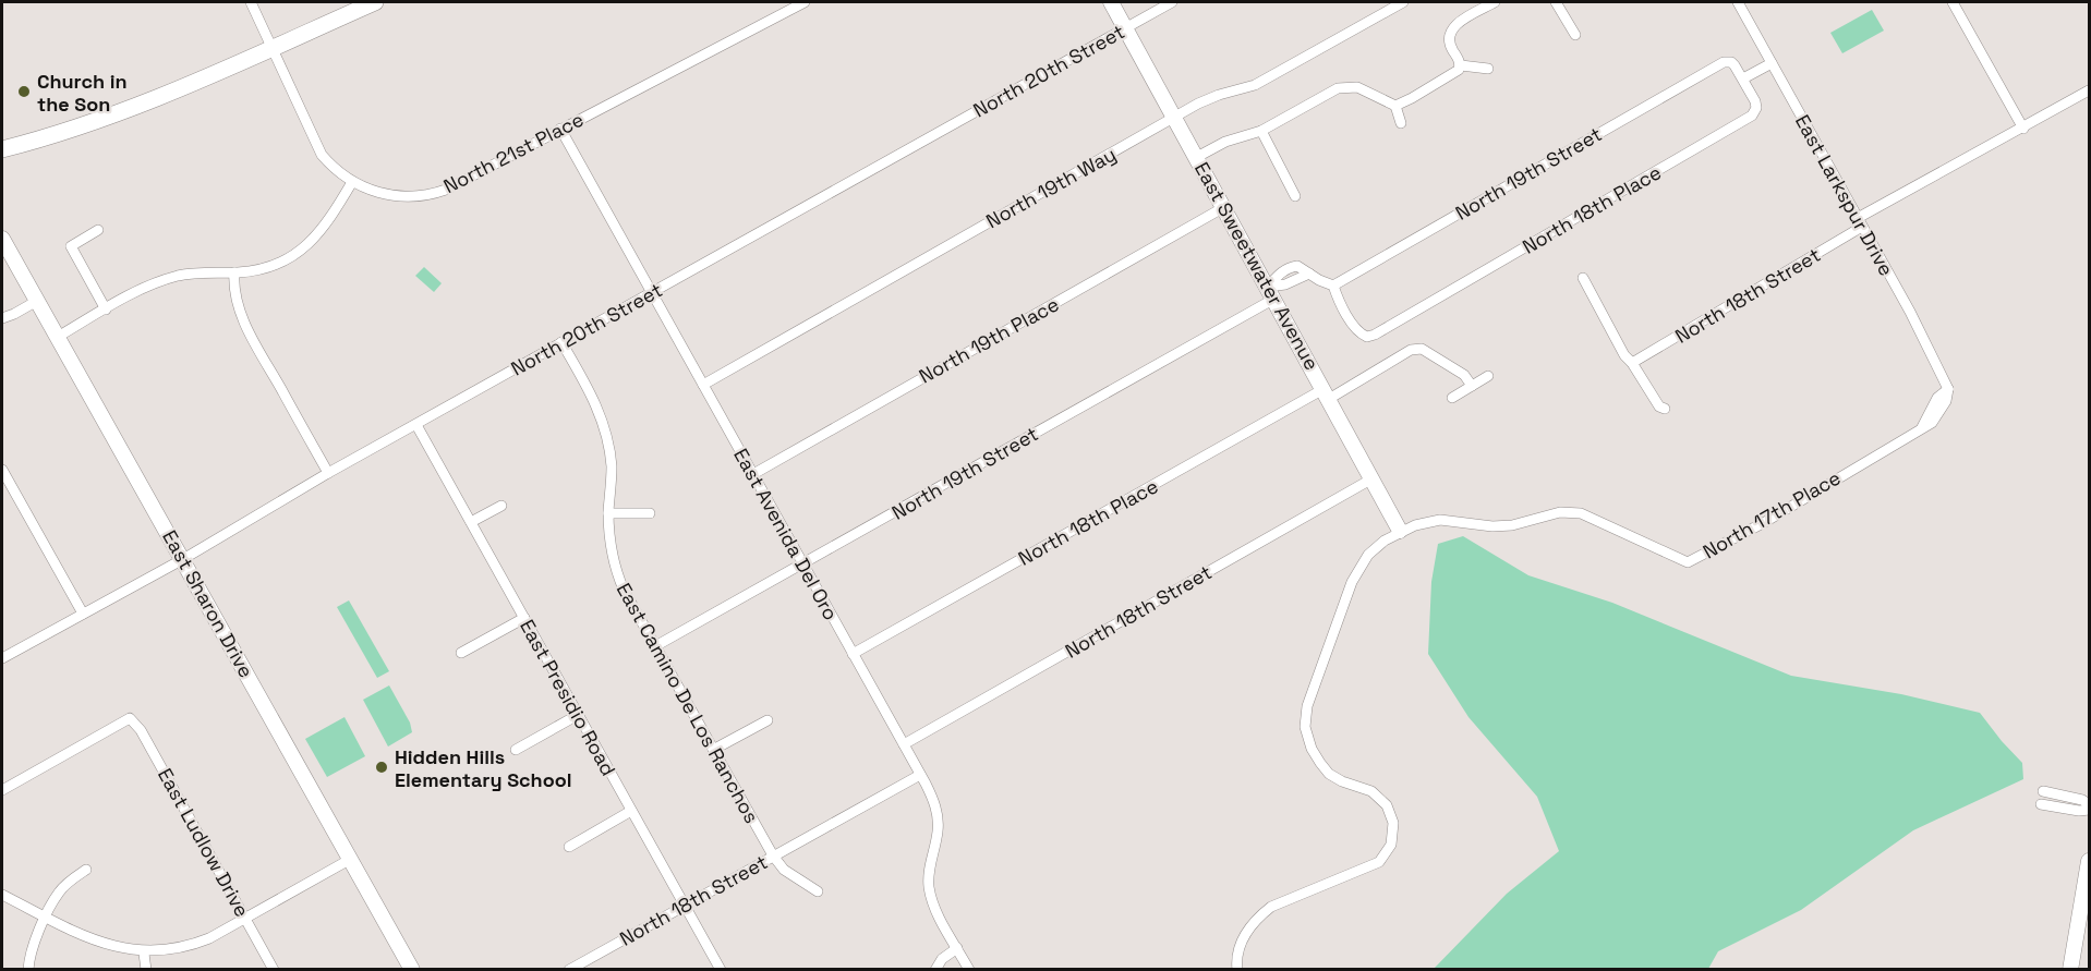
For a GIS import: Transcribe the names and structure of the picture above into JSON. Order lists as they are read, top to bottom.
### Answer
{
  "streets": {
    "street": [
      "North 20th Street",
      "North 21st Place",
      "North 19th Street",
      "North 19th Way",
      "East Larkspur Drive",
      "North 18th Place",
      "East Sweetwater Avenue",
      "North 18th Street",
      "North 19th Place",
      "North 17th Place",
      "East Avenida Del Oro",
      "East Sharon Drive",
      "East Presidio Road",
      "East Camino De Los Ranchos",
      "East Ludlow Drive"
    ]
  },
  "crossings": [
    ["North 20th Street", "East Sweetwater Avenue"],
    ["North 20th Street", "East Avenida Del Oro"],
    ["North 20th Street", "East Sharon Drive"],
    ["North 20th Street", "East Presidio Road"],
    ["North 20th Street", "East Camino De Los Ranchos"],
    ["North 21st Place", "East Avenida Del Oro"],
    ["North 19th Street", "North 18th Place"],
    ["North 19th Street", "East Sweetwater Avenue"],
    ["North 19th Street", "East Avenida Del Oro"],
    ["North 19th Street", "East Camino De Los Ranchos"],
    ["North 19th Way", "East Sweetwater Avenue"],
    ["North 19th Way", "East Avenida Del Oro"],
    ["East Larkspur Drive", "North 18th Street"],
    ["East Larkspur Drive", "North 17th Place"],
    ["North 18th Place", "East Sweetwater Avenue"],
    ["North 18th Place", "East Avenida Del Oro"],
    ["East Sweetwater Avenue", "North 18th Street"],
    ["East Sweetwater Avenue", "North 19th Place"],
    ["East Sweetwater Avenue", "North 17th Place"],
    ["North 18th Street", "East Avenida Del Oro"],
    ["North 18th Street", "East Presidio Road"],
    ["North 18th Street", "East Camino De Los Ranchos"],
    ["North 19th Place", "East Avenida Del Oro"]
  ],
  "places": ["Church in the Son", "Hidden Hills Elementary School"]
}
